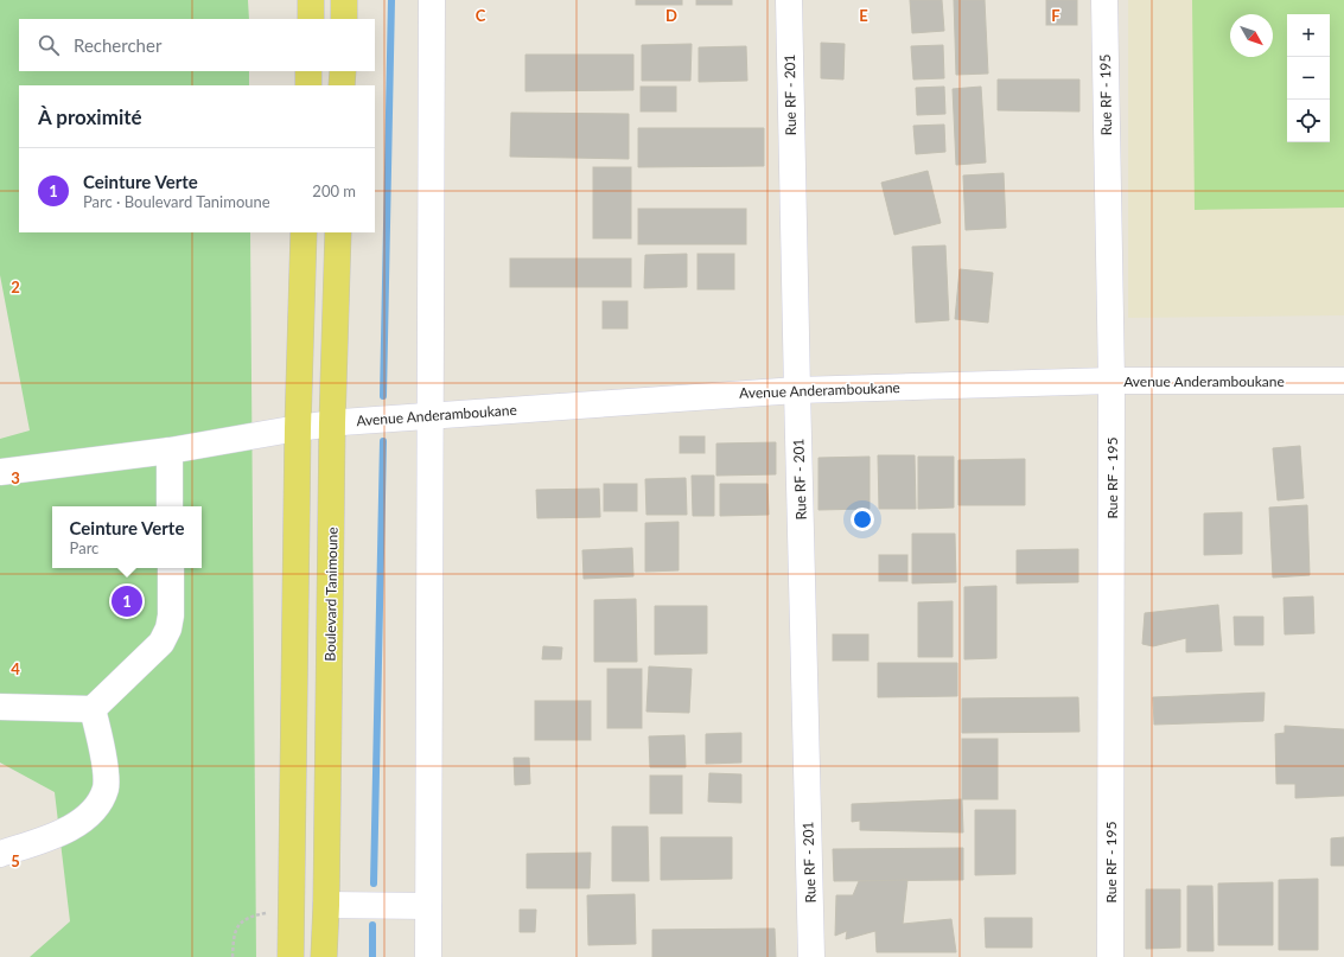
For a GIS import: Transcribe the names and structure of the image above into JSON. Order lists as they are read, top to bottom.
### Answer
{
  "streets": {
    "main road": ["Boulevard Tanimoune"],
    "street": ["Rue RF - 201", "Rue RF - 195", "Avenue Anderamboukane"]
  },
  "crossings": [
    ["Rue RF - 201", "Avenue Anderamboukane"],
    ["Rue RF - 195", "Avenue Anderamboukane"],
    ["Avenue Anderamboukane", "Boulevard Tanimoune"]
  ],
  "north": "bottom right",
  "page": {
    "map_buttons": ["+", "−"],
    "search": "Rechercher",
    "heading": "À proximité",
    "list": [
      {
        "mark": "1",
        "name": "Ceinture Verte",
        "note": "Parc · Boulevard Tanimoune",
        "value": "200 m"
      }
    ],
    "popup": ["Ceinture Verte", "Parc"],
    "pins": "1"
  },
  "grid": {
    "columns": [
      "C",
      "D",
      "E",
      "F"
    ],
    "rows": [
      "2",
      "3",
      "4",
      "5"
    ]
  }
}
